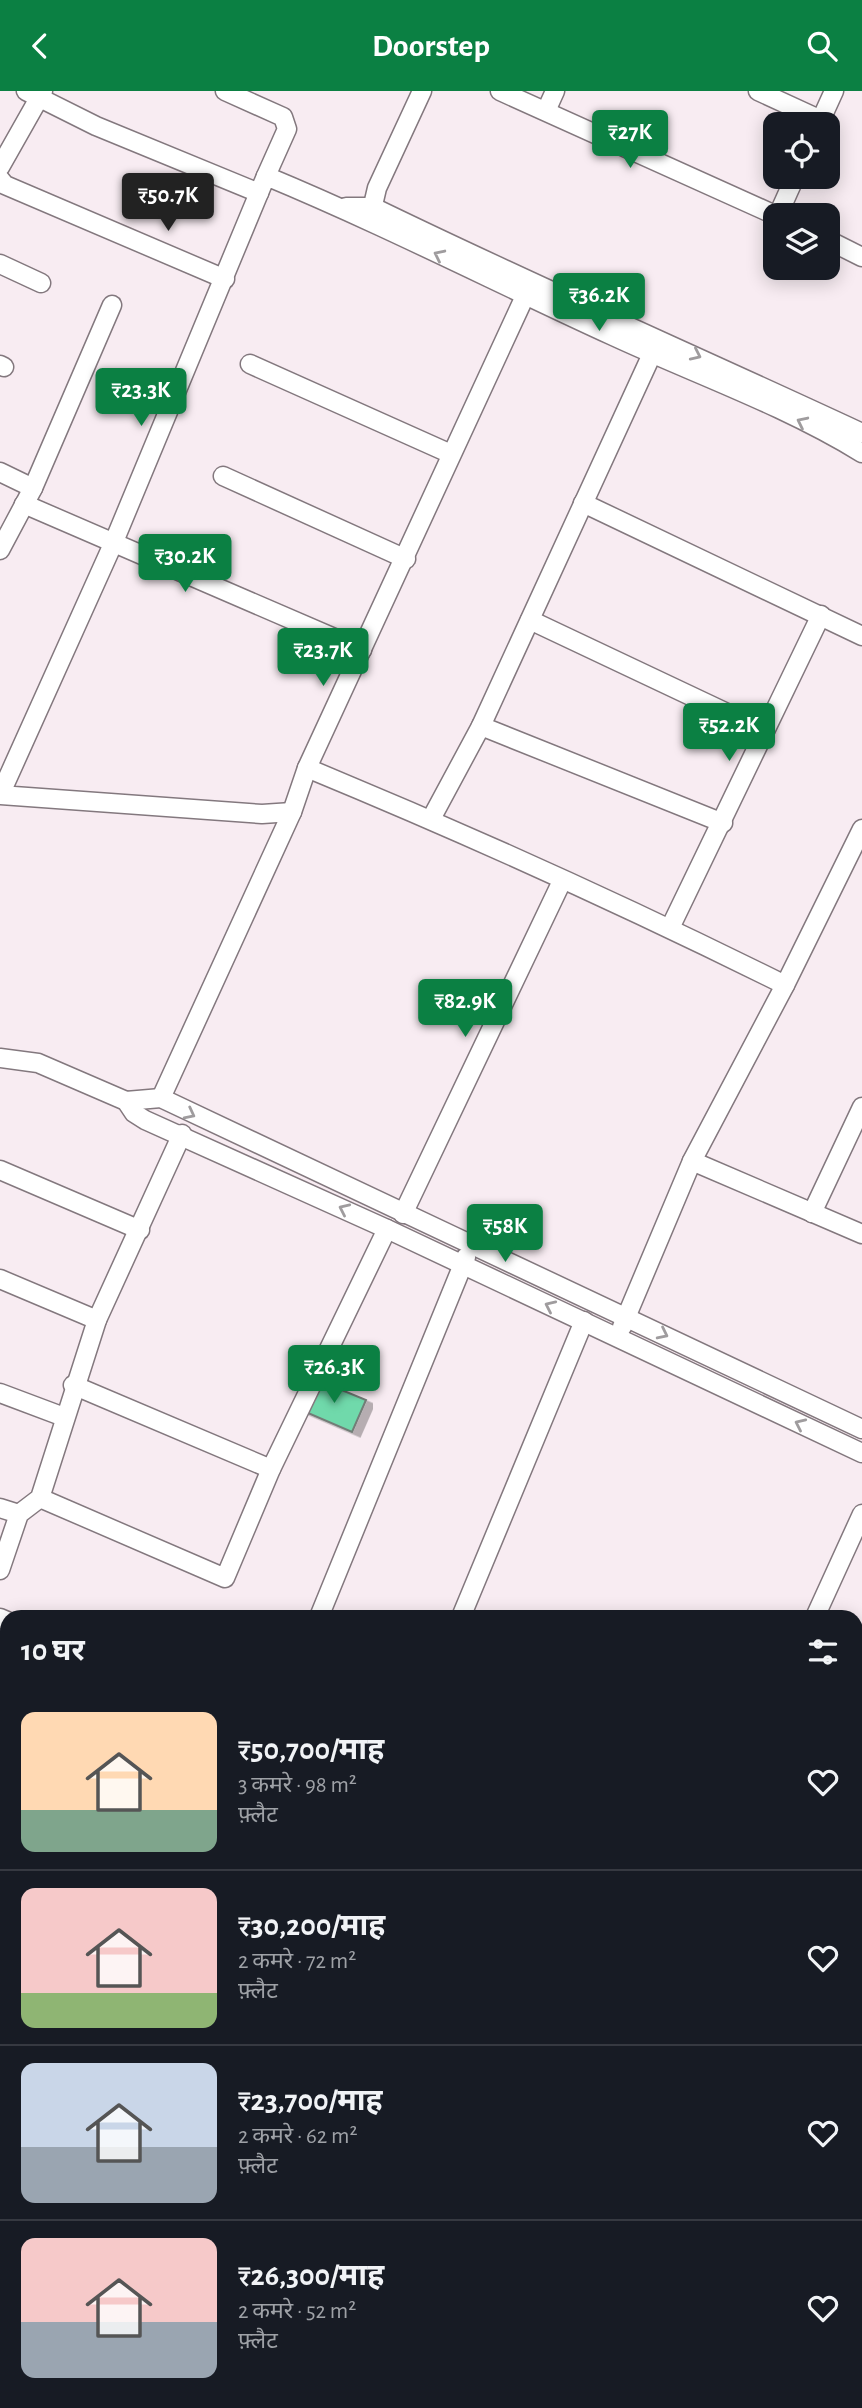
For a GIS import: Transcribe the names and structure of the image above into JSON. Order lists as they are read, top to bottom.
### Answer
{
  "page": {
    "header": "Doorstep",
    "price": [
      "₹27K",
      "₹50.7K",
      "₹36.2K",
      "₹23.3K",
      "₹30.2K",
      "₹23.7K",
      "₹52.2K",
      "₹82.9K",
      "₹58K",
      "₹26.3K"
    ],
    "heading": "10 घर",
    "list": [
      {
        "name": "₹50,700/माह",
        "note": "3 कमरे · 98 m² · फ़्लैट"
      },
      {
        "name": "₹30,200/माह",
        "note": "2 कमरे · 72 m² · फ़्लैट"
      },
      {
        "name": "₹23,700/माह",
        "note": "2 कमरे · 62 m² · फ़्लैट"
      },
      {
        "name": "₹26,300/माह",
        "note": "2 कमरे · 52 m² · फ़्लैट"
      }
    ]
  }
}
